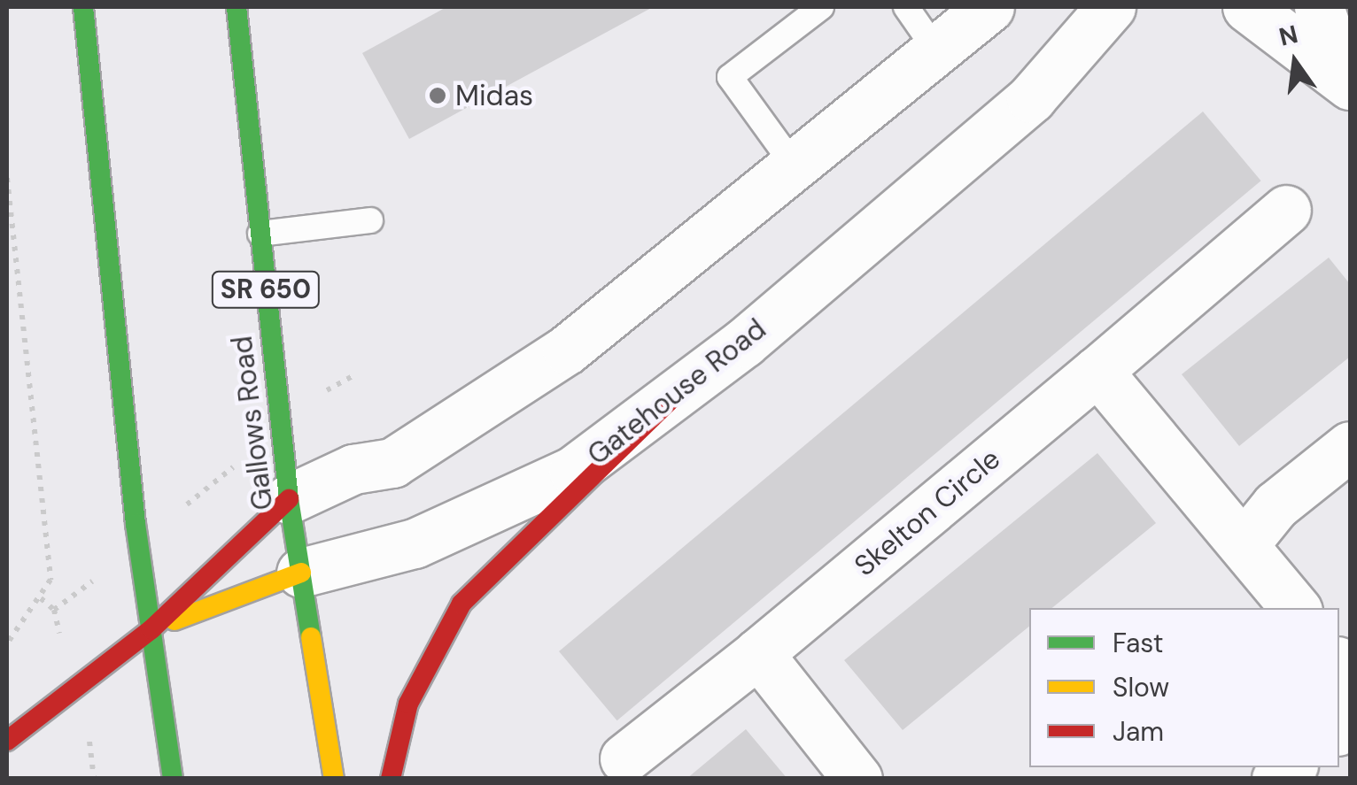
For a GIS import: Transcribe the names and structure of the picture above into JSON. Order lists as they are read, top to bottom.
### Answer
{
  "streets": {
    "main road": ["SR 650", "Gatehouse Road", "Gallows Road"],
    "street": ["Skelton Circle"]
  },
  "crossings": [
    ["Gatehouse Road", "Gallows Road"]
  ],
  "places": ["Midas"],
  "legend": ["Fast", "Slow", "Jam"],
  "north": "top"
}
